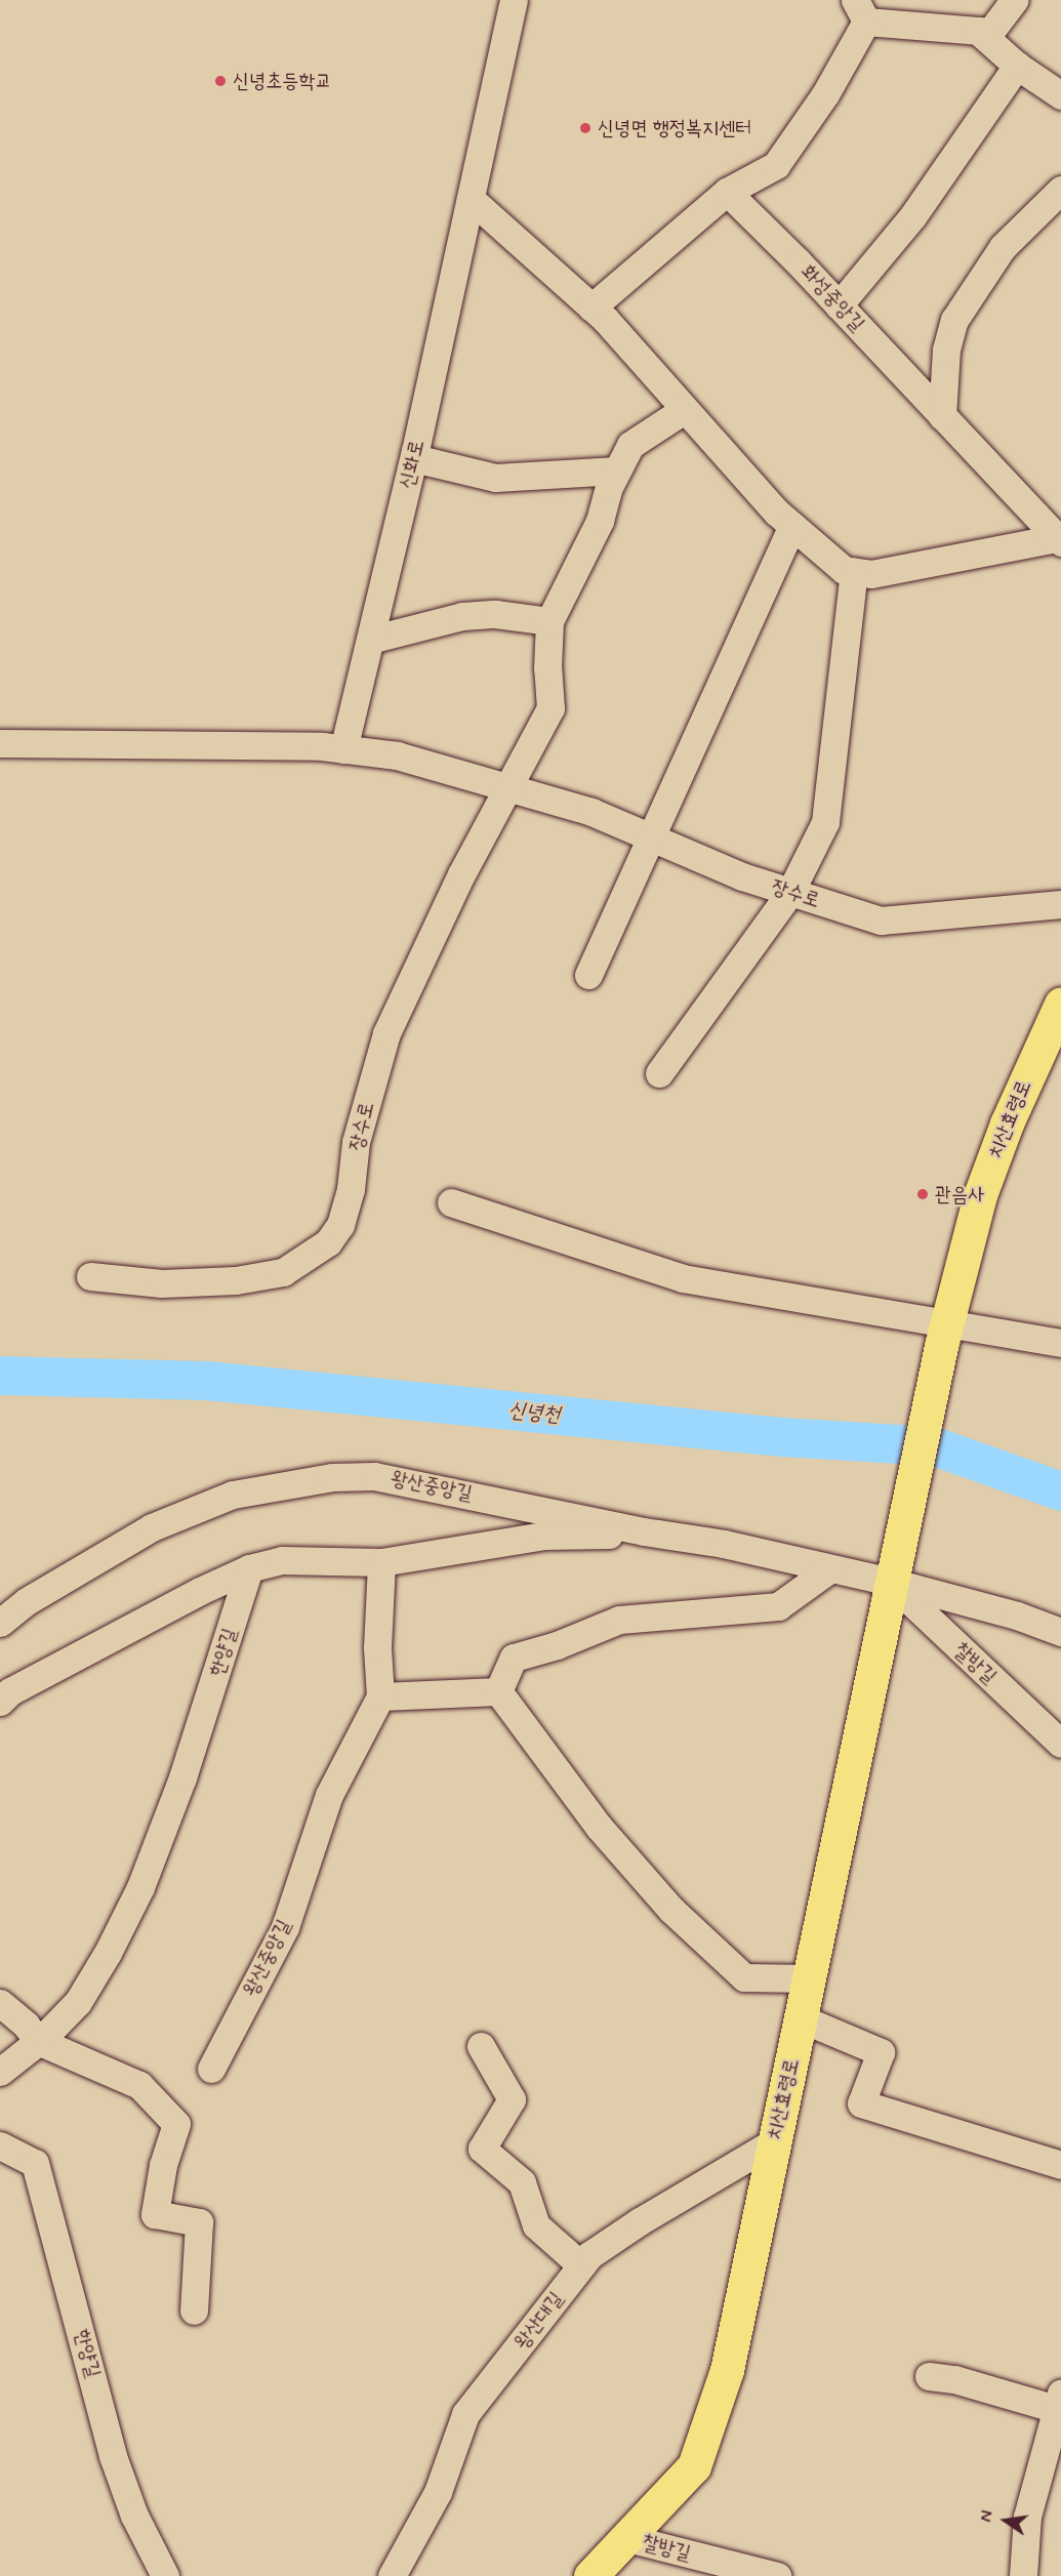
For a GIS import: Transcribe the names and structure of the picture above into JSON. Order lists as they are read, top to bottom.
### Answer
{
  "streets": {
    "main road": ["치산효령로"],
    "street": [
      "화성중앙길",
      "신화로",
      "장수로",
      "왕산중앙길",
      "한양길",
      "찰방길",
      "왕산대길"
    ]
  },
  "crossings": [
    ["신화로", "장수로"],
    ["치산효령로", "왕산중앙길"],
    ["치산효령로", "찰방길"],
    ["치산효령로", "왕산대길"],
    ["왕산중앙길", "찰방길"]
  ],
  "water": ["신녕천"],
  "places": ["신녕초등학교", "신녕면 행정복지센터", "관음사"],
  "north": "left"
}
